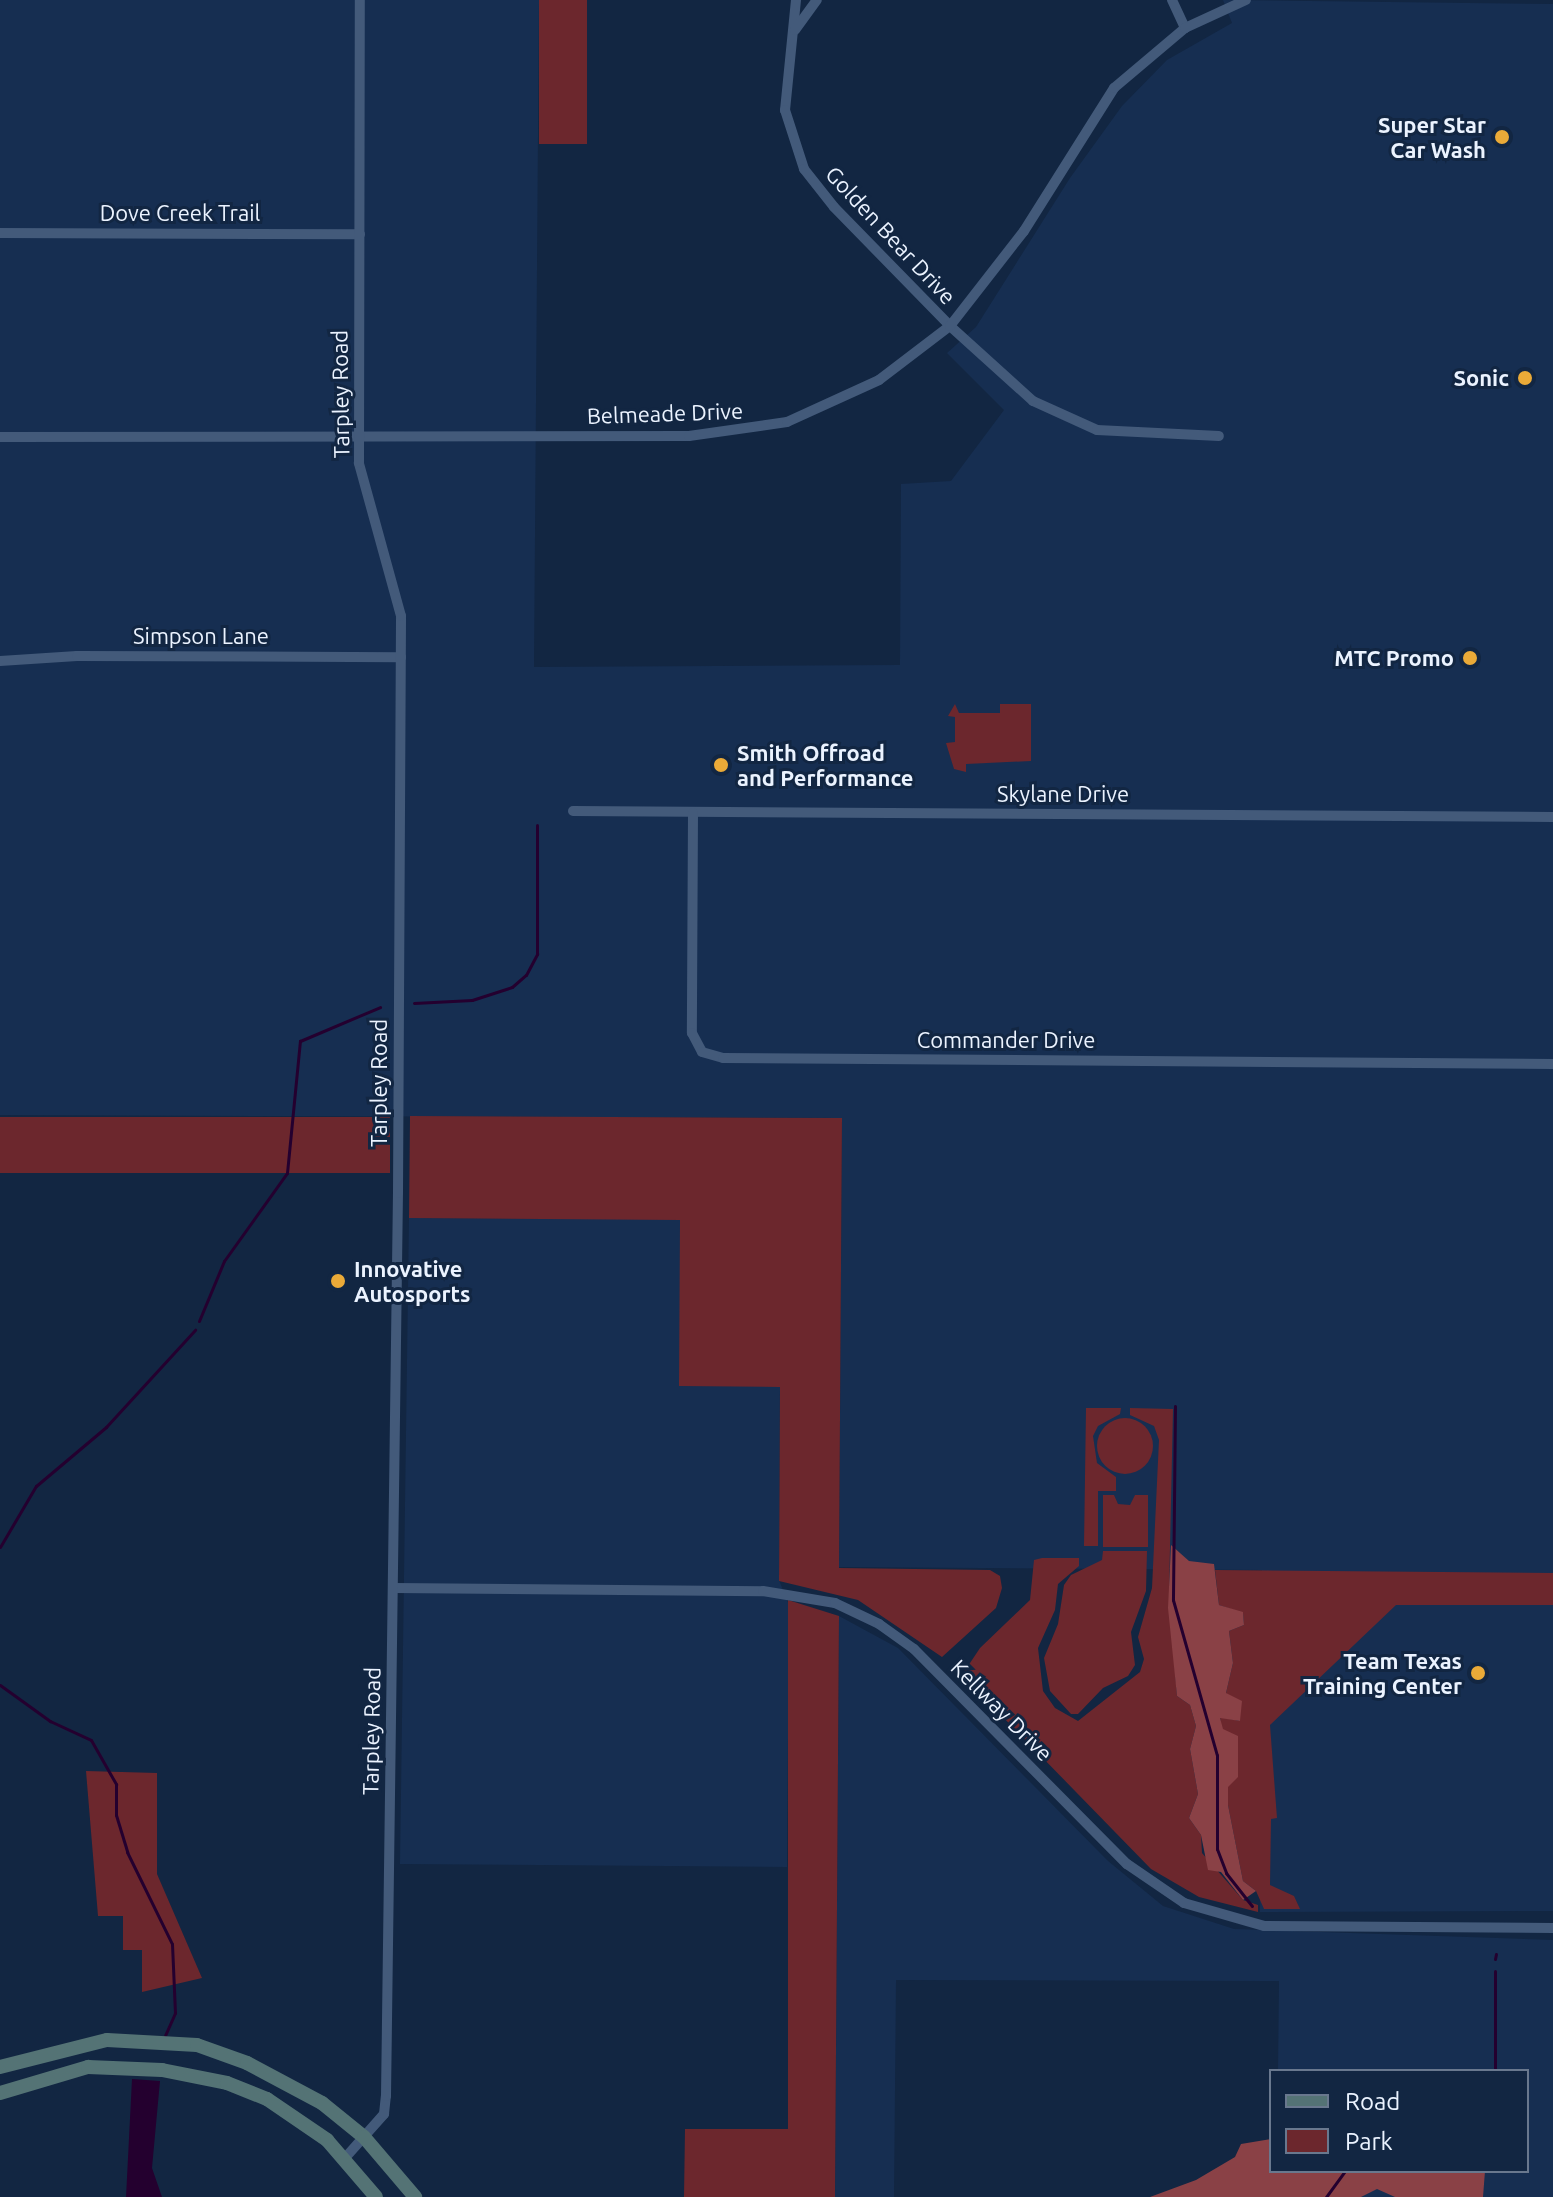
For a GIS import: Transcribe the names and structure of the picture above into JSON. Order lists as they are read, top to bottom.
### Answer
{
  "streets": {
    "street": [
      "Dove Creek Trail",
      "Golden Bear Drive",
      "Tarpley Road",
      "Belmeade Drive",
      "Simpson Lane",
      "Skylane Drive",
      "Commander Drive",
      "Kellway Drive"
    ]
  },
  "crossings": [
    ["Dove Creek Trail", "Tarpley Road"],
    ["Golden Bear Drive", "Belmeade Drive"],
    ["Tarpley Road", "Belmeade Drive"],
    ["Tarpley Road", "Simpson Lane"],
    ["Tarpley Road", "Kellway Drive"],
    ["Skylane Drive", "Commander Drive"]
  ],
  "places": [
    "Super Star Car Wash",
    "Sonic",
    "MTC Promo",
    "Smith Offroad and Performance",
    "Innovative Autosports",
    "Team Texas Training Center"
  ],
  "legend": ["Road", "Park"]
}
